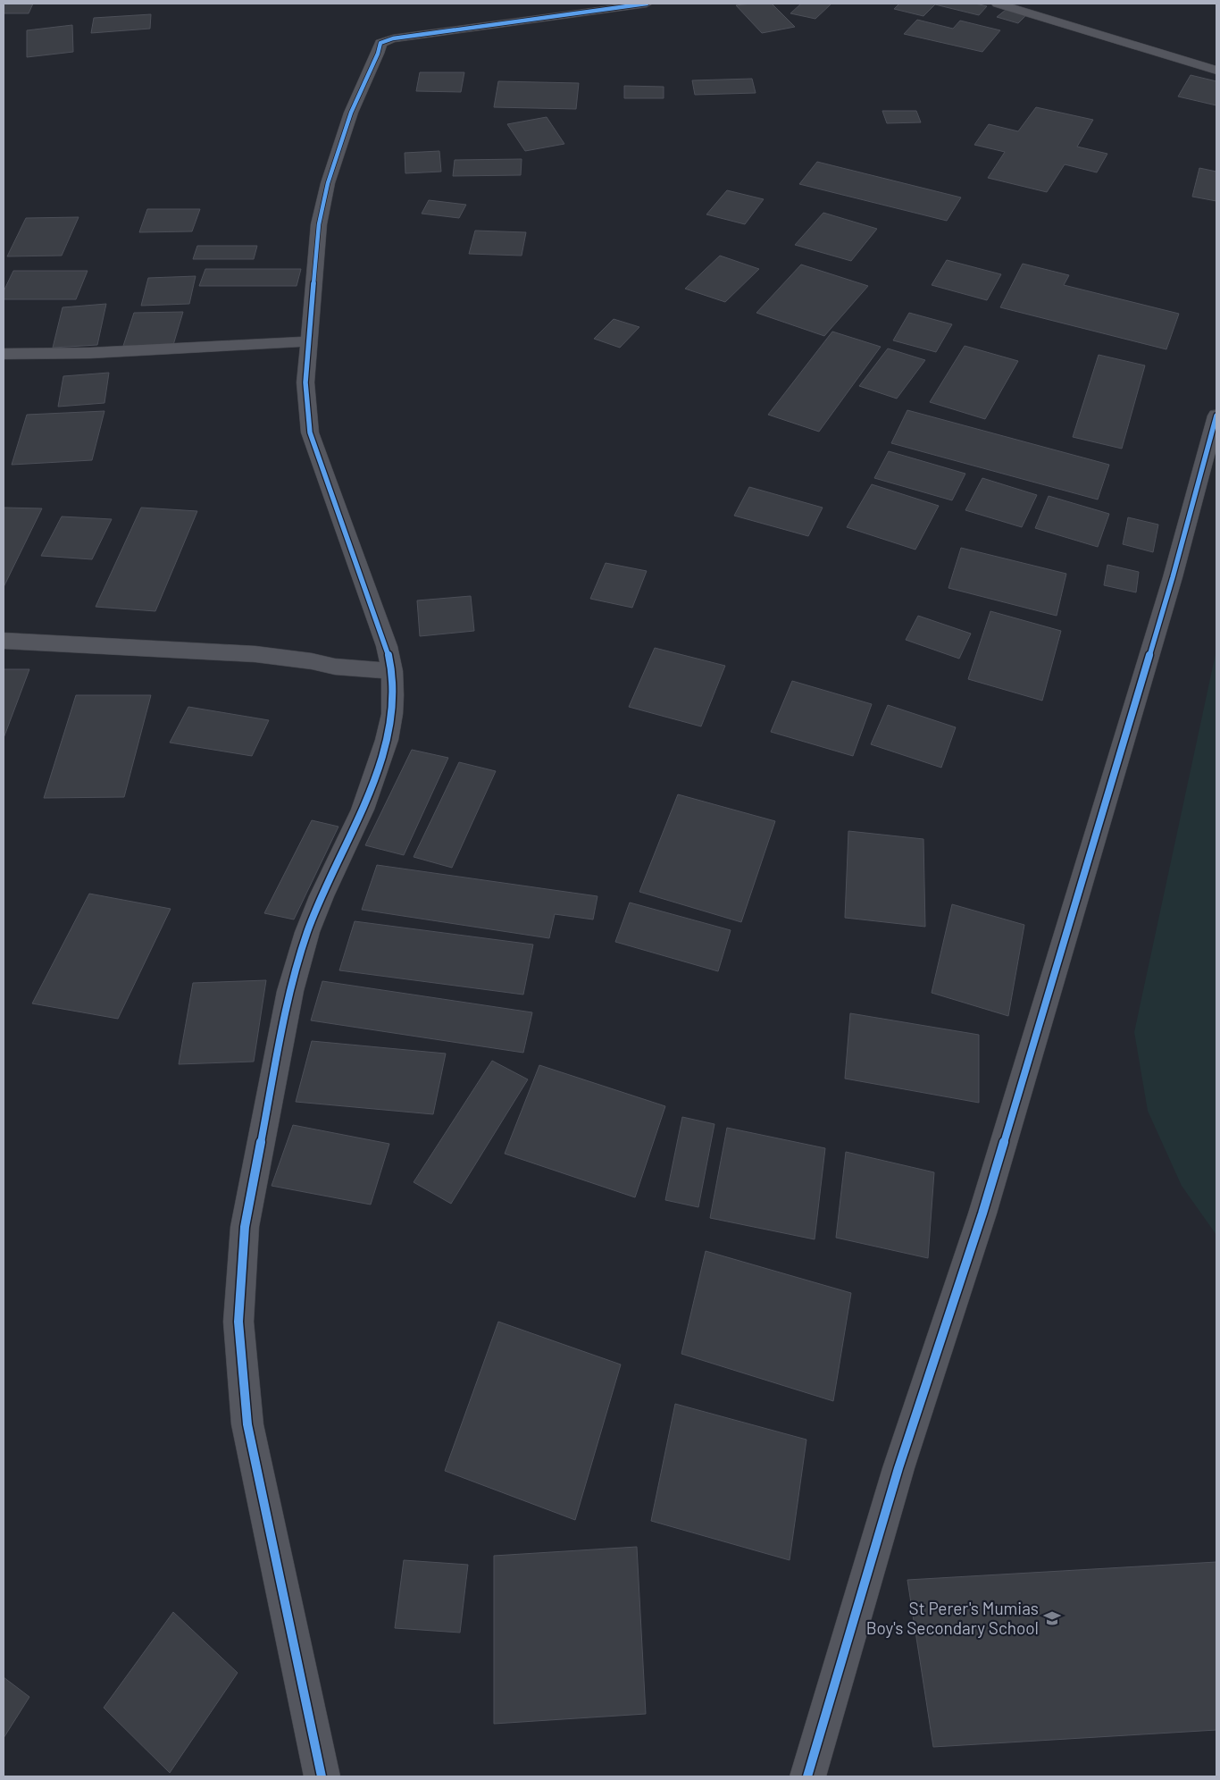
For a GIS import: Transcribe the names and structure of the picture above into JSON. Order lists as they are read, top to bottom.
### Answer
{
  "places": {
    "school or university": ["St Perer's Mumias Boy's Secondary School"]
  }
}
